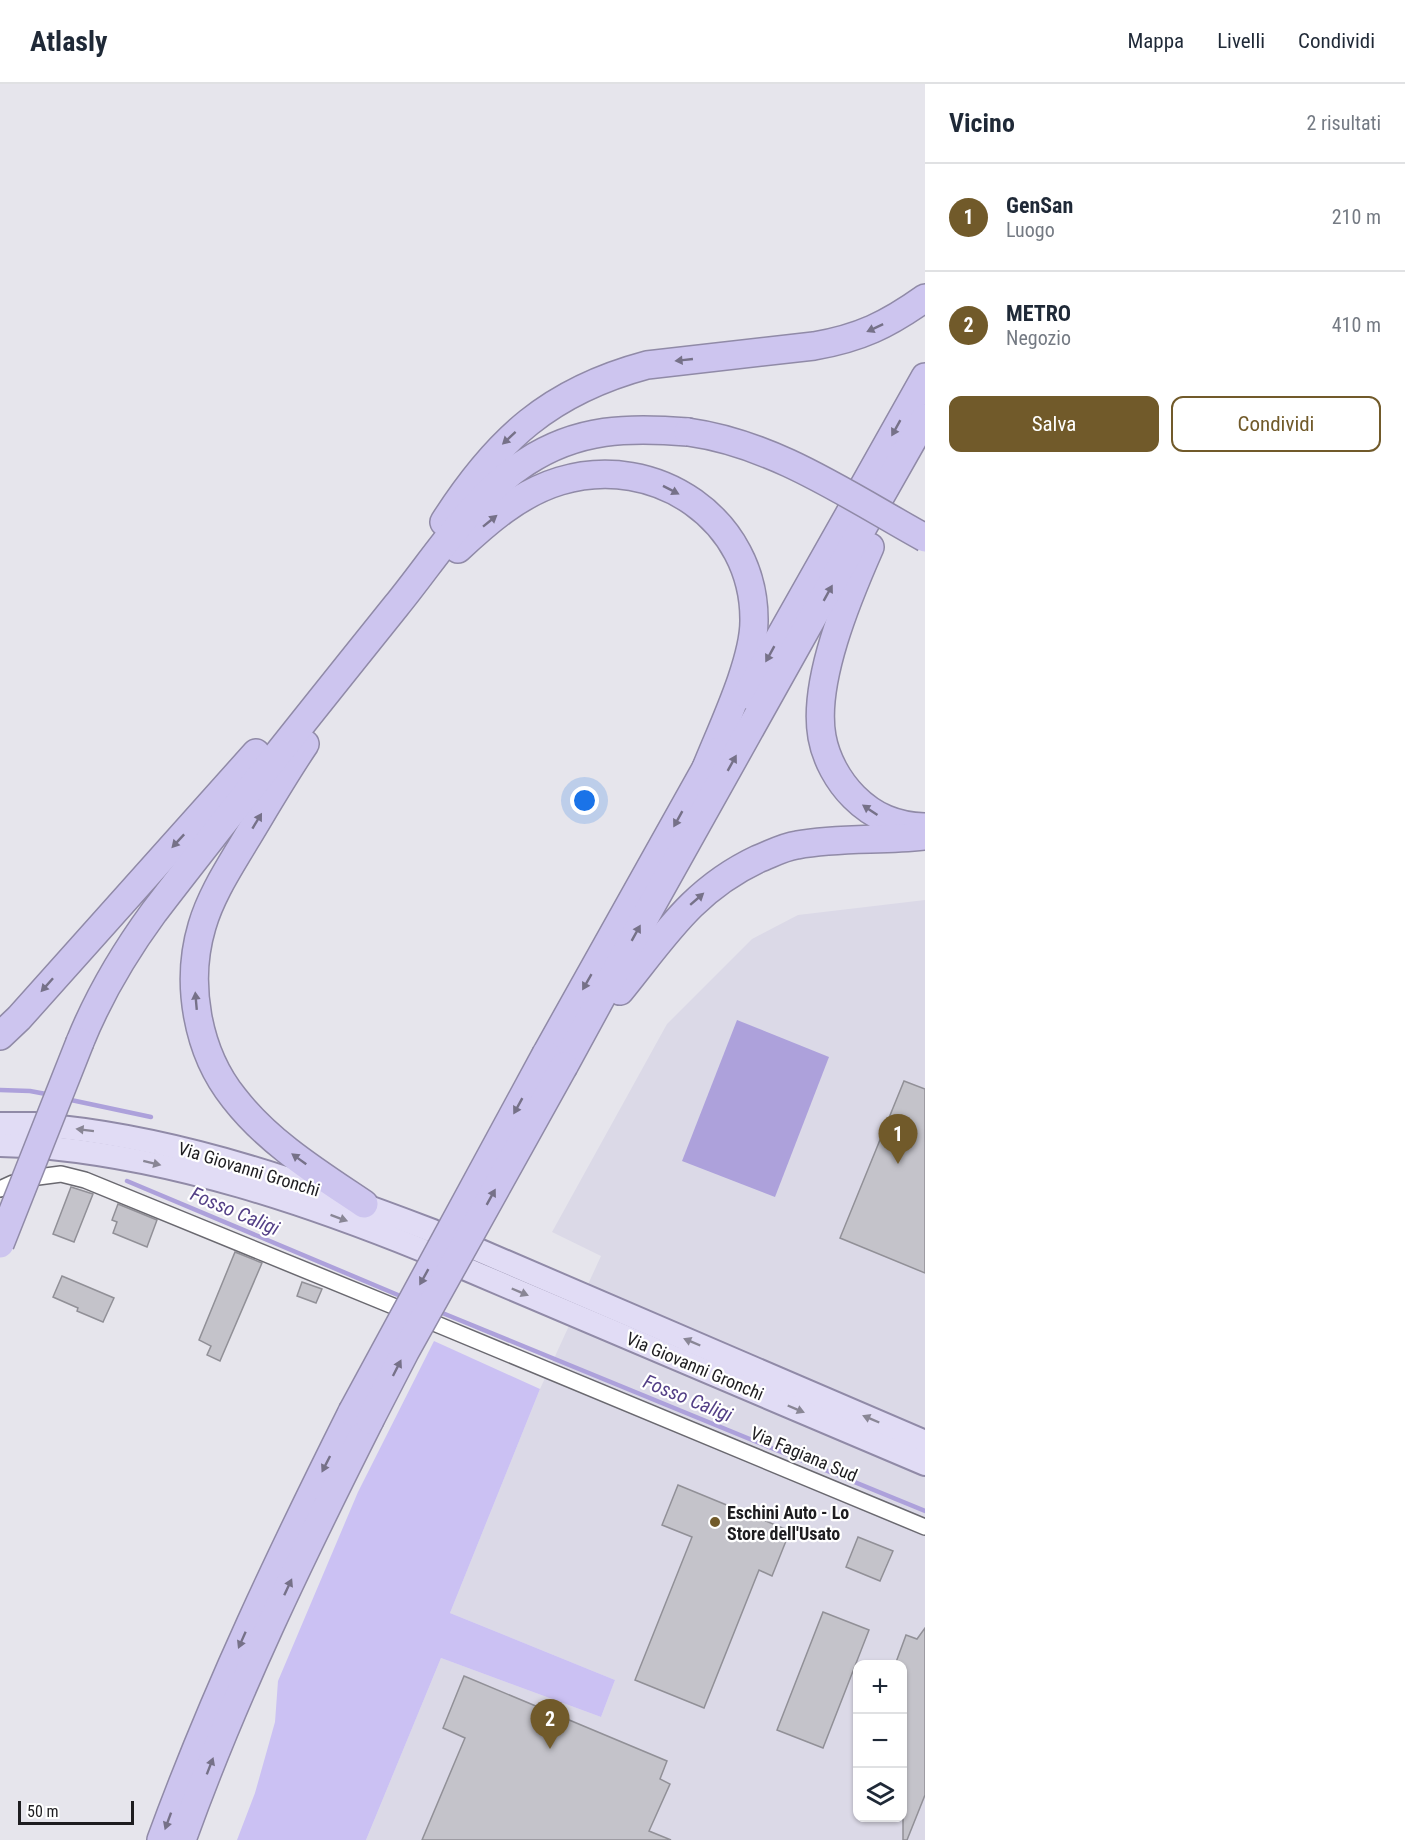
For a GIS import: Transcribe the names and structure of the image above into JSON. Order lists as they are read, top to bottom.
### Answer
{
  "streets": {
    "main road": ["Via Giovanni Gronchi"],
    "street": ["Via Fagiana Sud"]
  },
  "water": ["Fosso Caligi"],
  "places": ["Eschini Auto - Lo Store dell'Usato"],
  "scale_bar": "50 m",
  "page": {
    "header": "Atlasly",
    "nav": ["Mappa", "Livelli", "Condividi"],
    "heading": ["Vicino", "2 risultati"],
    "list": [
      {
        "mark": "1",
        "name": "GenSan",
        "note": "Luogo",
        "value": "210 m"
      },
      {
        "mark": "2",
        "name": "METRO",
        "note": "Negozio",
        "value": "410 m"
      }
    ],
    "buttons": ["Salva", "Condividi"],
    "pins": ["1", "2"],
    "map_buttons": ["+", "−"],
    "scale": "50 m"
  }
}
